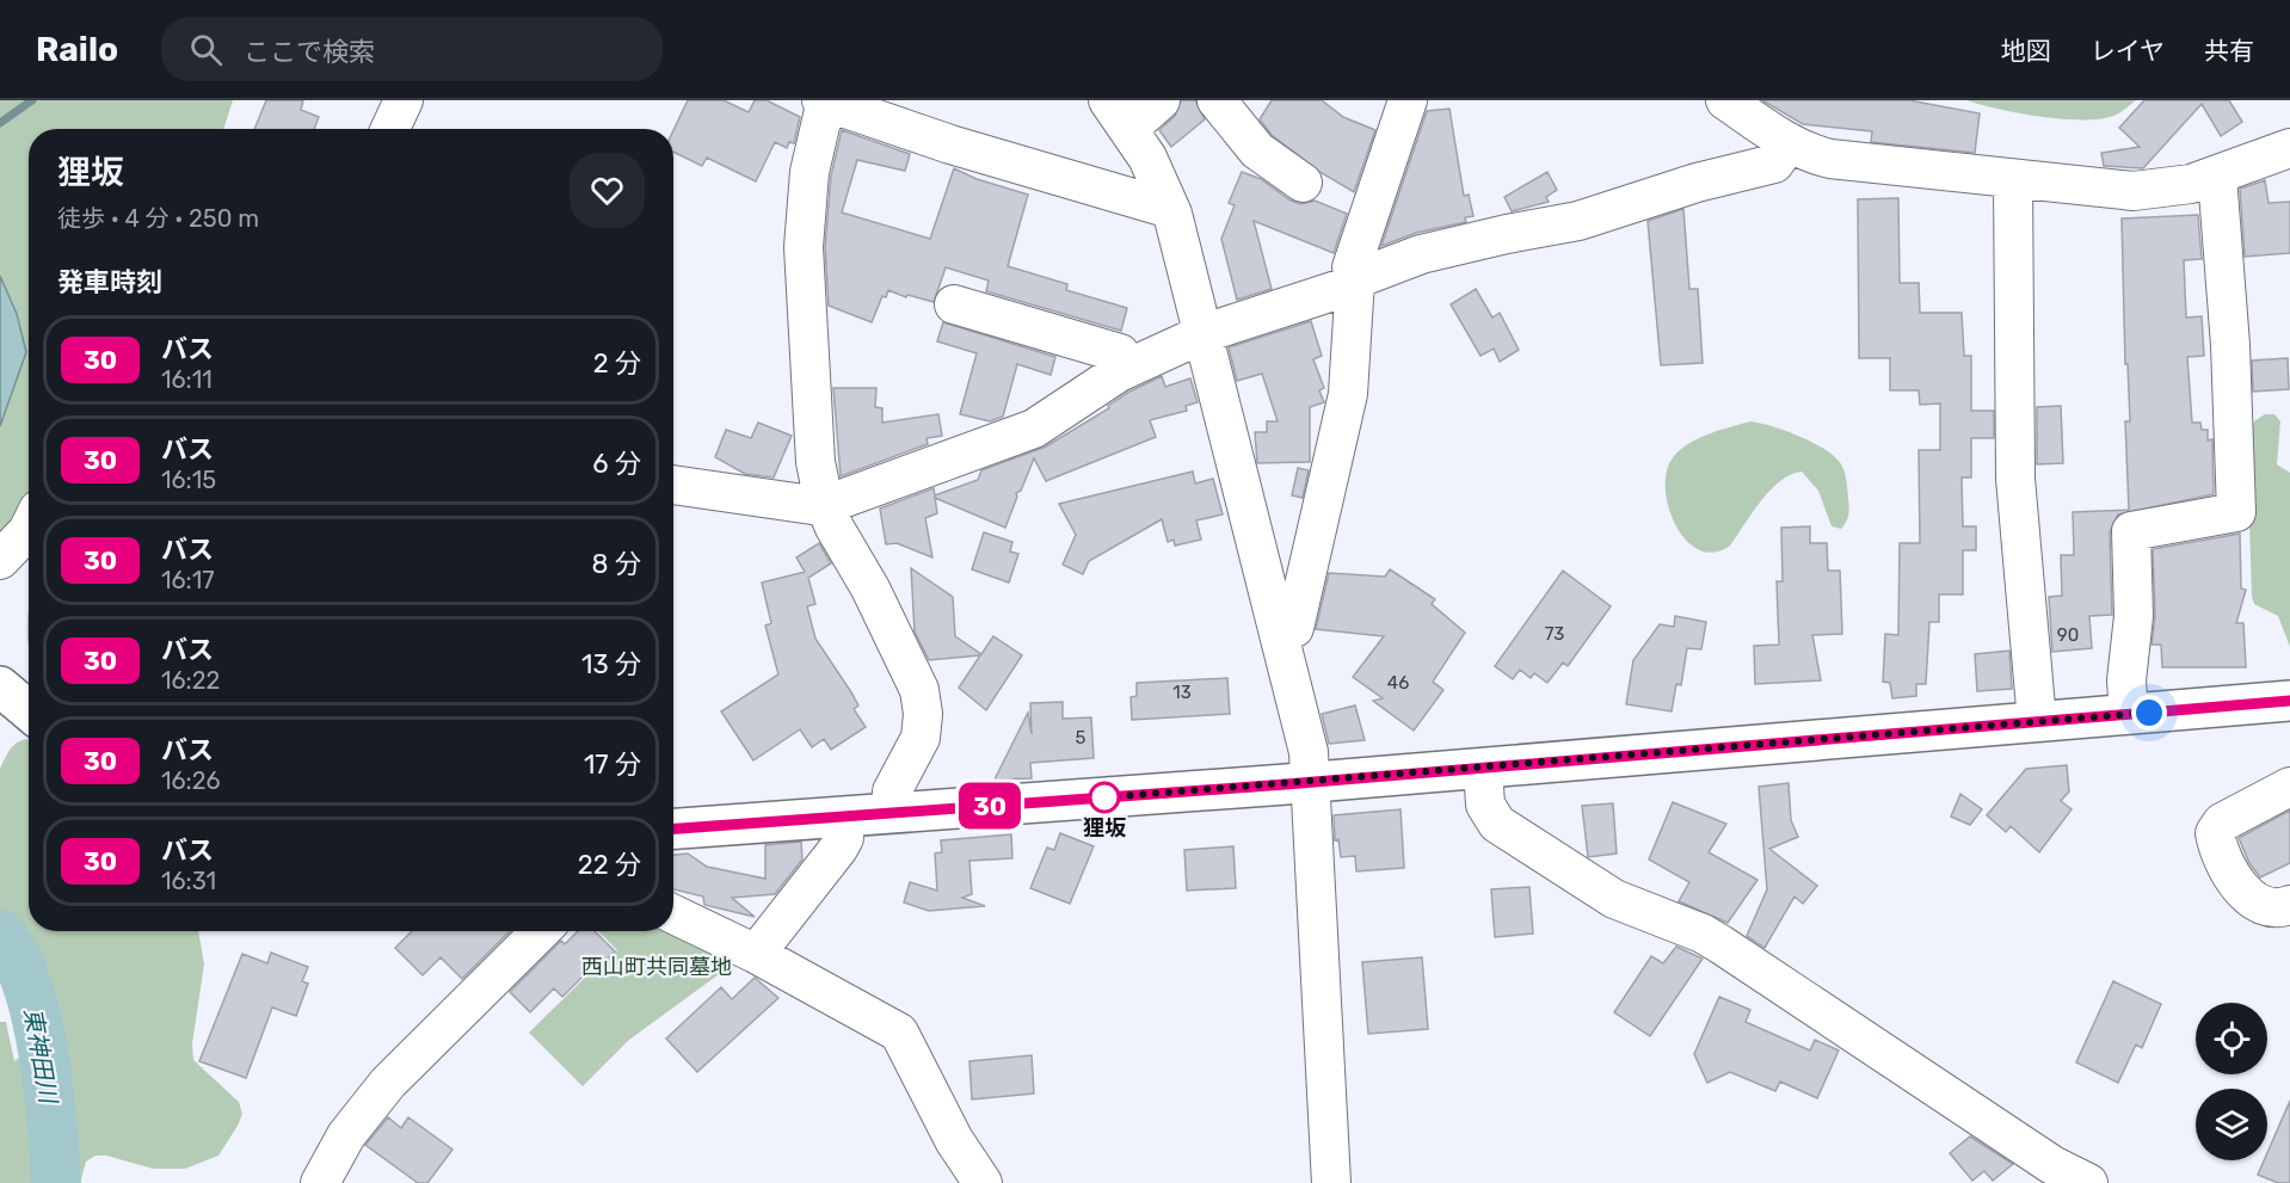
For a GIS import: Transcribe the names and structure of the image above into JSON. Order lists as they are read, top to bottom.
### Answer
{
  "water": ["東神田川"],
  "parks": ["西山町共同墓地"],
  "places": ["狸坂"],
  "lines": ["bus line 30"],
  "house_numbers": [
    "73",
    "90",
    "46",
    "13",
    "5"
  ],
  "page": {
    "header": "Railo",
    "search": "ここで検索",
    "nav": ["地図", "レイヤ", "共有"],
    "on_map": "30",
    "heading": [
      ["狸坂", "徒歩 · 4 分 · 250 m"],
      "発車時刻"
    ],
    "list": [
      {
        "mark": "30",
        "name": "バス",
        "note": "16:11",
        "value": "2 分"
      },
      {
        "mark": "30",
        "name": "バス",
        "note": "16:15",
        "value": "6 分"
      },
      {
        "mark": "30",
        "name": "バス",
        "note": "16:17",
        "value": "8 分"
      },
      {
        "mark": "30",
        "name": "バス",
        "note": "16:22",
        "value": "13 分"
      },
      {
        "mark": "30",
        "name": "バス",
        "note": "16:26",
        "value": "17 分"
      },
      {
        "mark": "30",
        "name": "バス",
        "note": "16:31",
        "value": "22 分"
      }
    ]
  }
}
